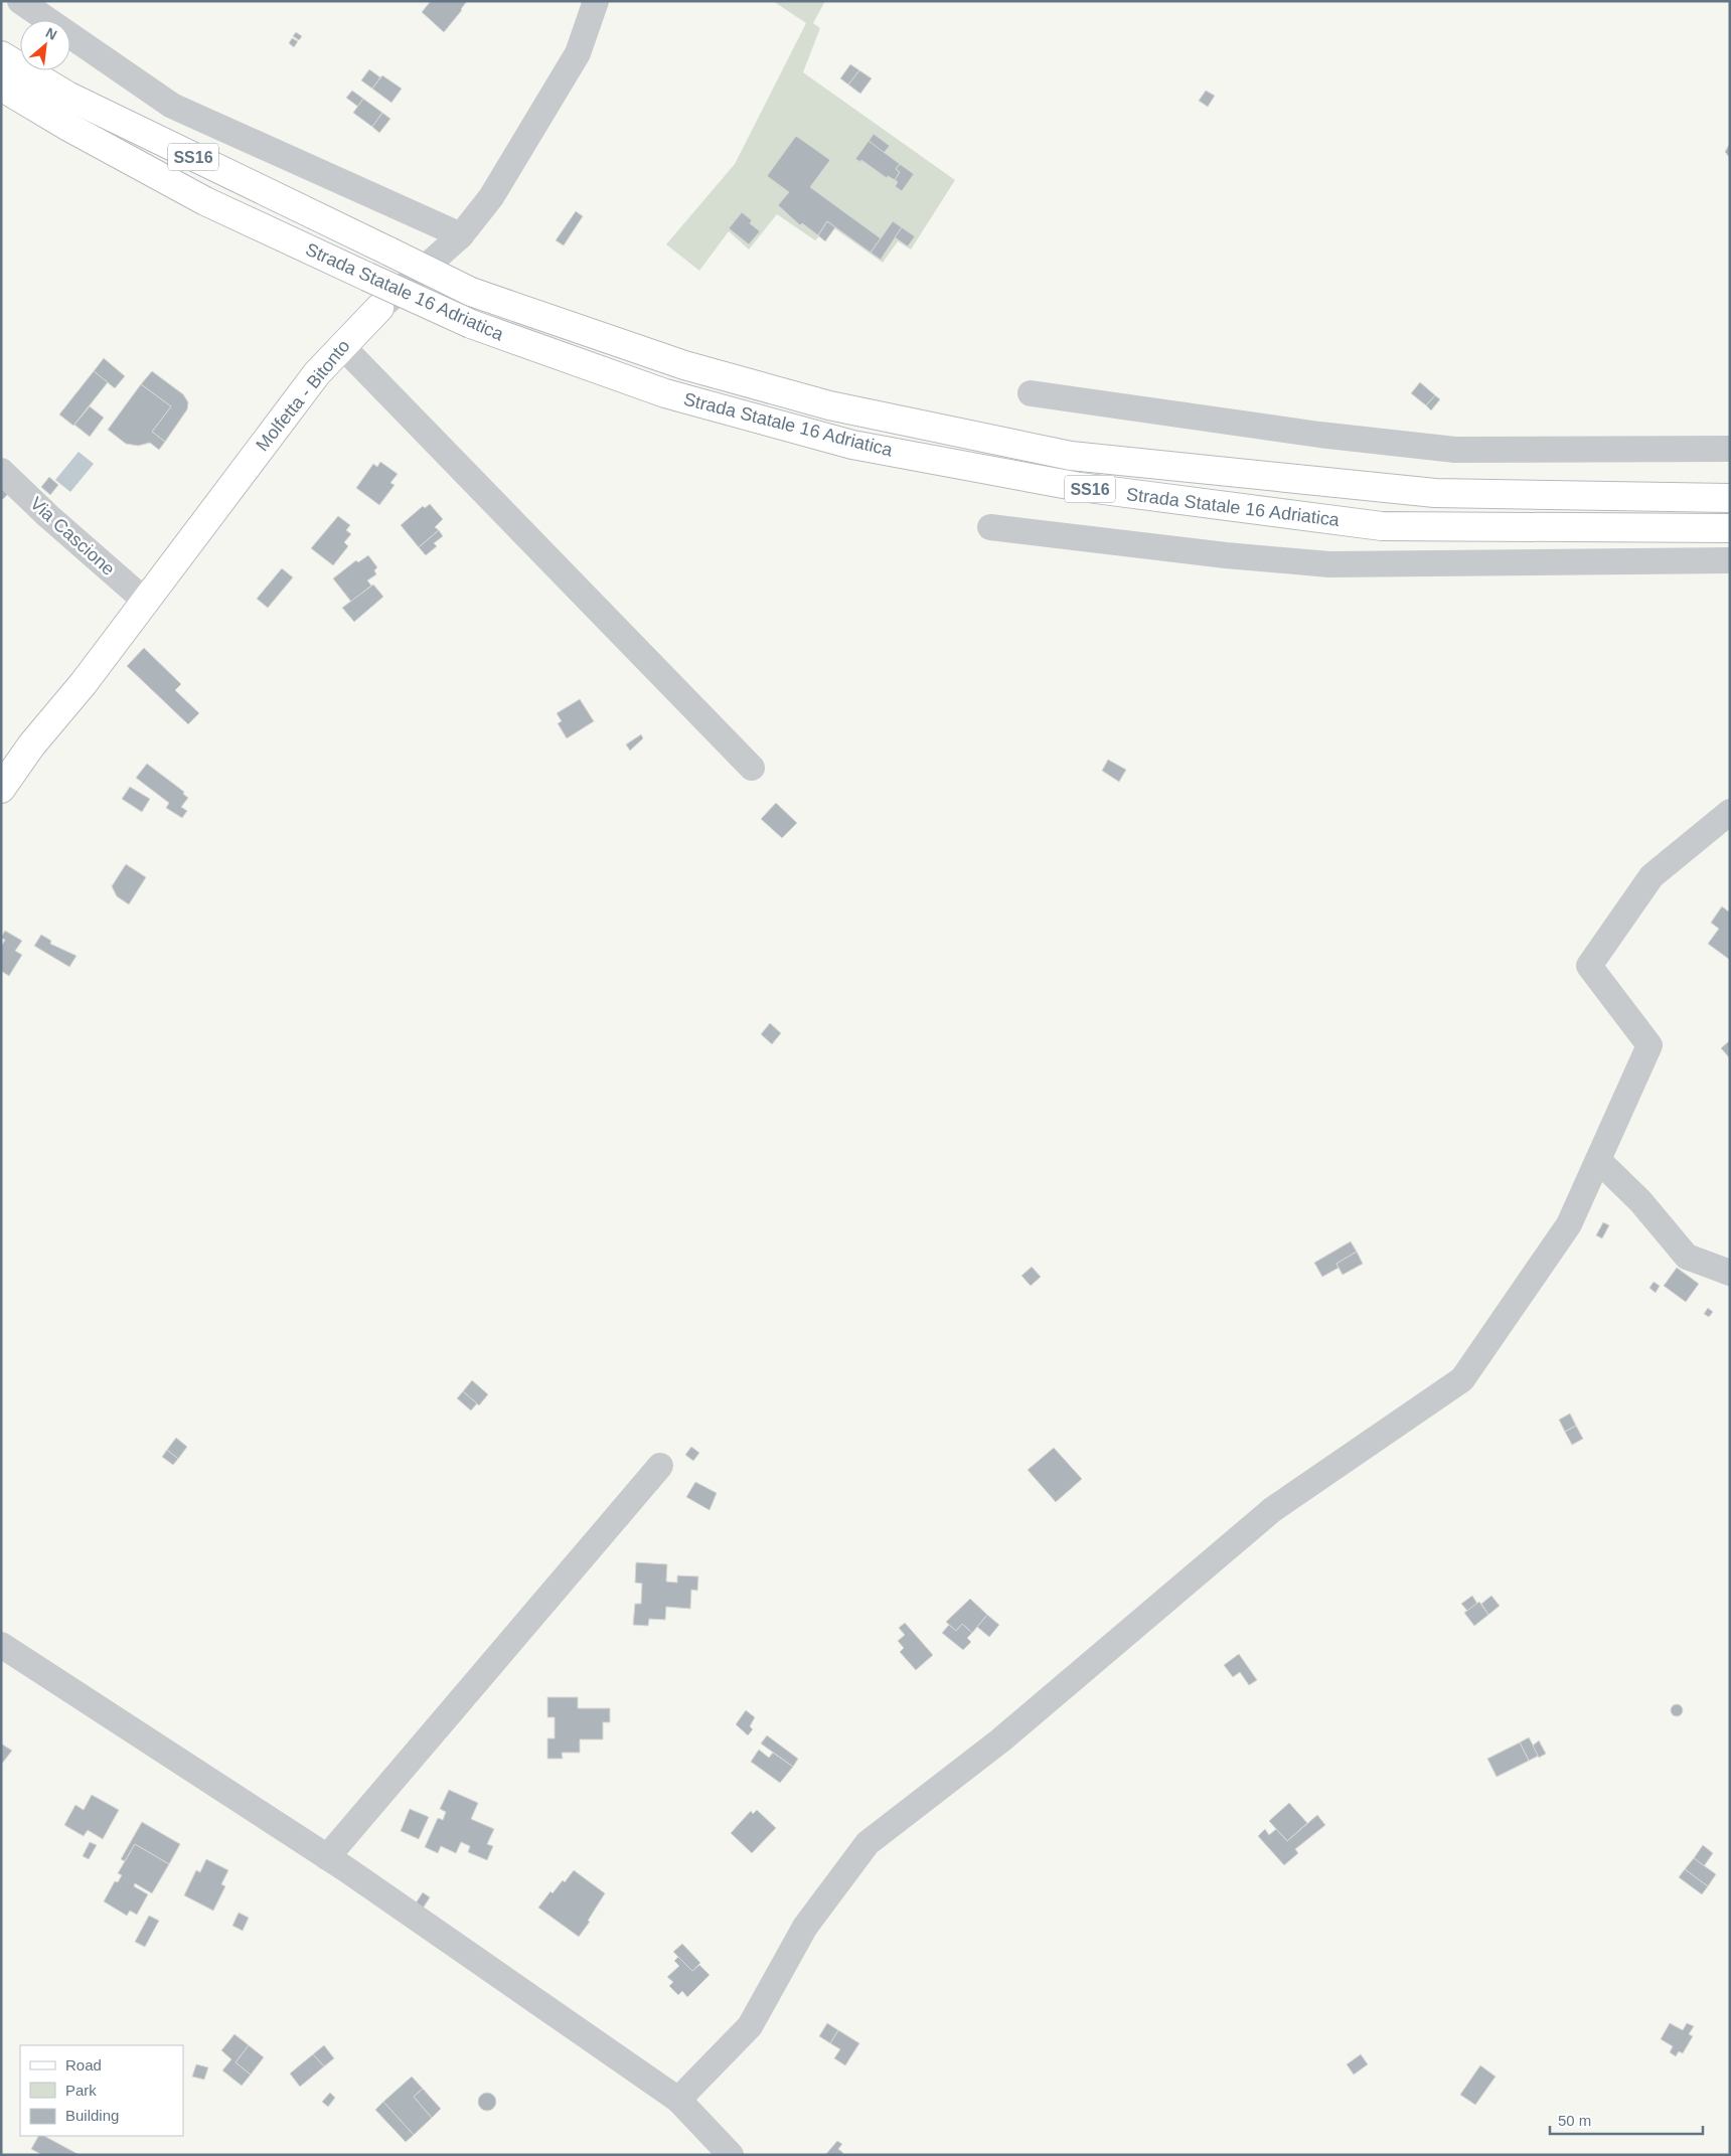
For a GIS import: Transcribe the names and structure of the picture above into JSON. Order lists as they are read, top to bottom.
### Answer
{
  "streets": {
    "main road": ["SS16", "Strada Statale 16 Adriatica", "Molfetta - Bitonto"],
    "street": ["Via Cascione"]
  },
  "crossings": [
    ["Molfetta - Bitonto", "Via Cascione"]
  ],
  "legend": ["Road", "Park", "Building"],
  "scale_bar": "50 m",
  "north": "top right"
}
